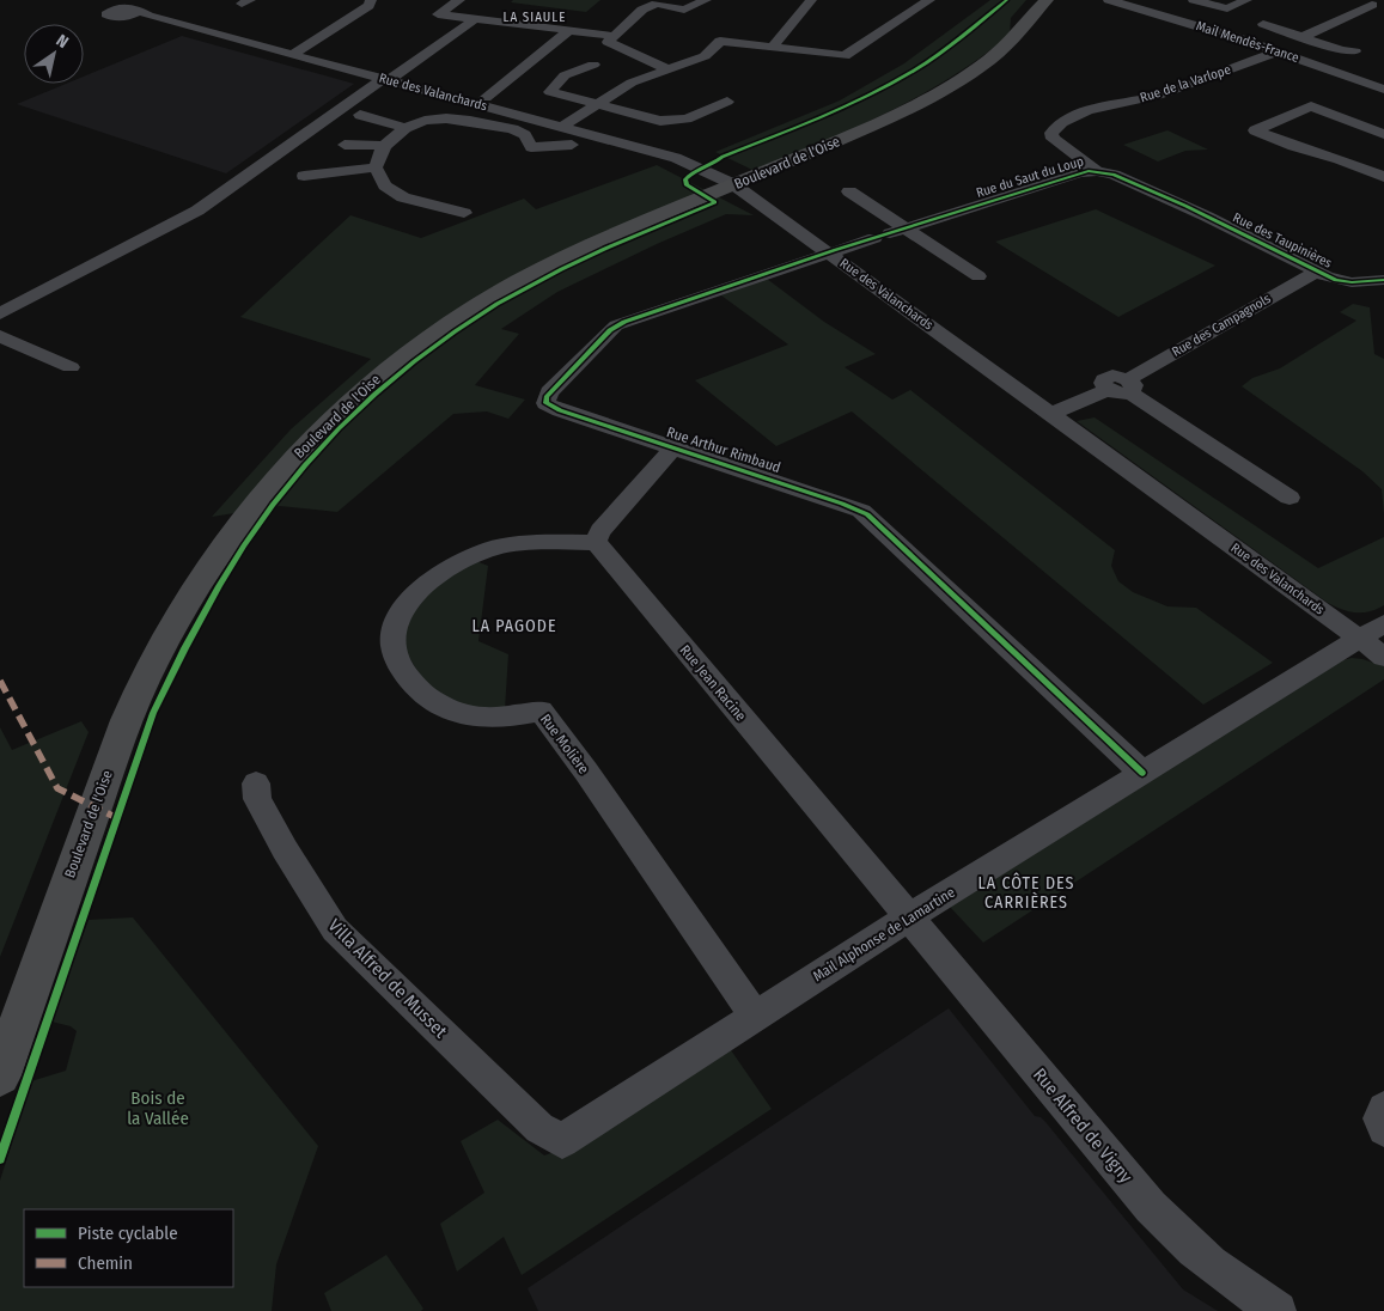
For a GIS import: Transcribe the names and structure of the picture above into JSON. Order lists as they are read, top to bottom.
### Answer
{
  "streets": {
    "main road": ["Boulevard de l'Oise"],
    "street": [
      "Mail Mendès-France",
      "Rue de la Varlope",
      "Rue des Valanchards",
      "Rue du Saut du Loup",
      "Rue des Taupinières",
      "Rue des Campagnols",
      "Rue Arthur Rimbaud",
      "Rue Jean Racine",
      "Rue Molière",
      "Mail Alphonse de Lamartine",
      "Villa Alfred de Musset",
      "Rue Alfred de Vigny"
    ]
  },
  "crossings": [
    ["Mail Mendès-France", "Rue de la Varlope"],
    ["Rue de la Varlope", "Rue du Saut du Loup"],
    ["Rue des Valanchards", "Boulevard de l'Oise"],
    ["Rue des Valanchards", "Rue du Saut du Loup"],
    ["Rue des Valanchards", "Rue des Campagnols"],
    ["Rue des Valanchards", "Rue Arthur Rimbaud"],
    ["Rue des Valanchards", "Mail Alphonse de Lamartine"],
    ["Rue du Saut du Loup", "Rue des Taupinières"],
    ["Rue du Saut du Loup", "Rue Arthur Rimbaud"],
    ["Rue des Taupinières", "Rue des Campagnols"],
    ["Rue Arthur Rimbaud", "Mail Alphonse de Lamartine"],
    ["Rue Jean Racine", "Rue Molière"],
    ["Rue Jean Racine", "Mail Alphonse de Lamartine"],
    ["Rue Jean Racine", "Rue Alfred de Vigny"],
    ["Rue Molière", "Mail Alphonse de Lamartine"],
    ["Mail Alphonse de Lamartine", "Villa Alfred de Musset"],
    ["Mail Alphonse de Lamartine", "Rue Alfred de Vigny"]
  ],
  "districts": ["LA SIAULE", "LA PAGODE", "LA CÔTE DES CARRIÈRES"],
  "parks": ["Bois de la Vallée"],
  "legend": ["Piste cyclable", "Chemin"],
  "north": "top right"
}
